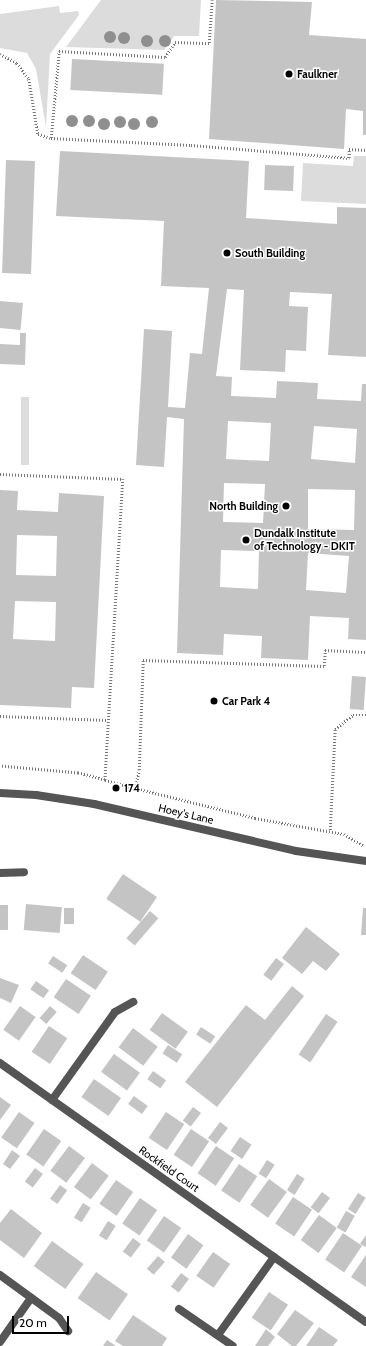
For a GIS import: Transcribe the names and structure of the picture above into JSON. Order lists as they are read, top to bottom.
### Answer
{
  "streets": {
    "street": ["Hoey's Lane", "Rockfield Court"]
  },
  "places": [
    "Faulkner",
    "South Building",
    "North Building",
    "Dundalk Institute of Technology - DKIT",
    "Car Park 4",
    "174"
  ],
  "scale_bar": "20 m"
}
